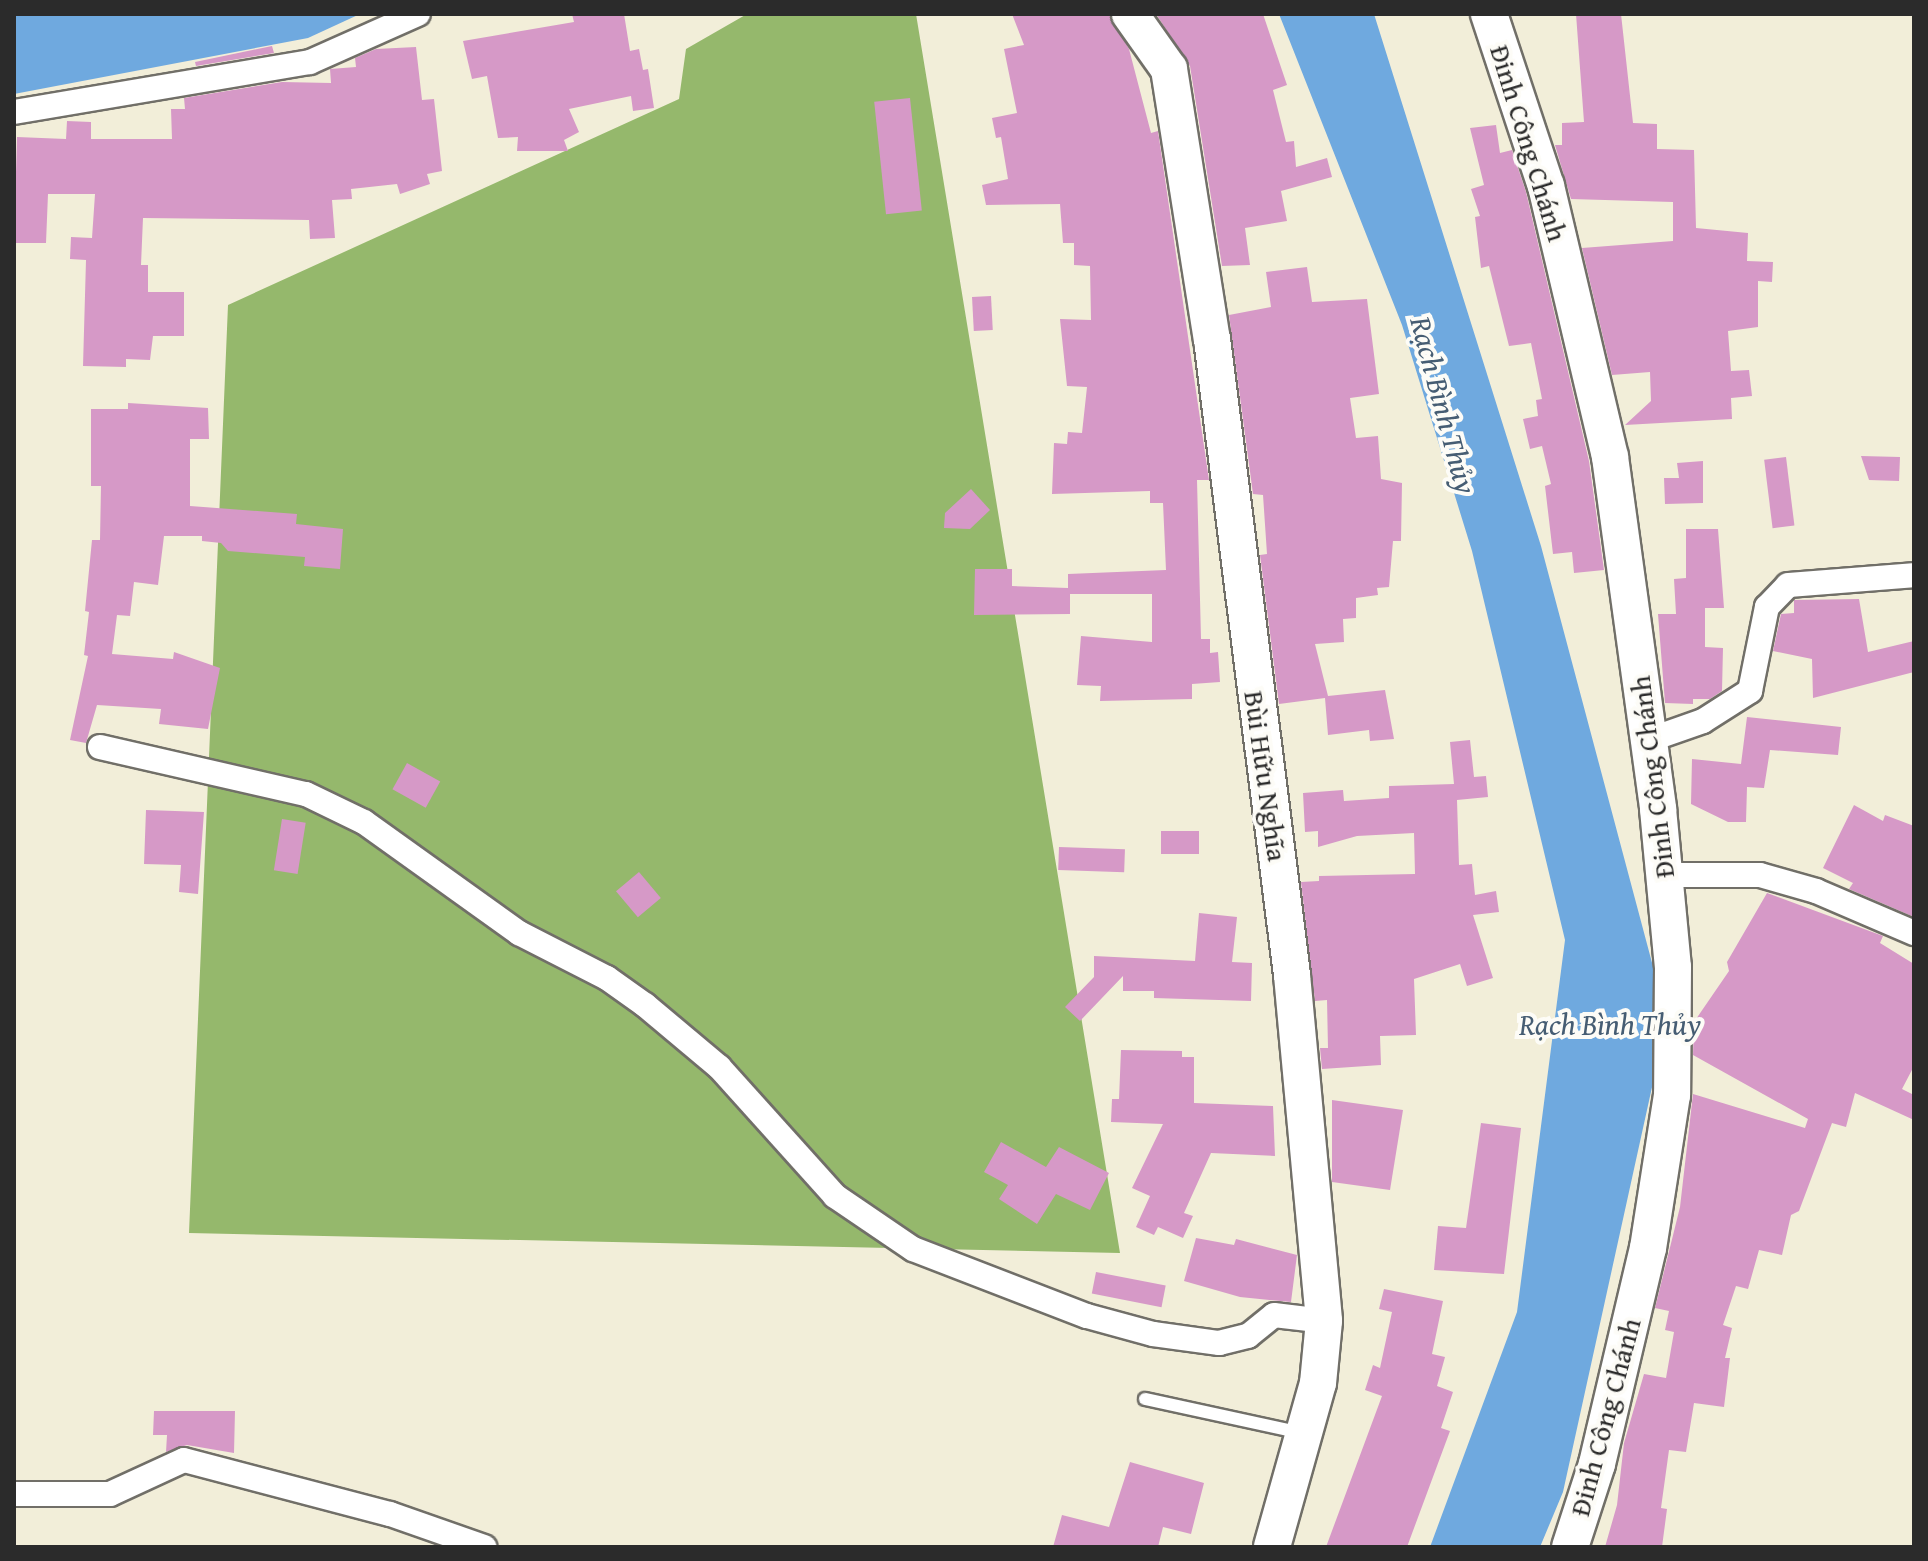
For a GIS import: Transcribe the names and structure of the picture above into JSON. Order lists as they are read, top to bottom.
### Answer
{
  "streets": {
    "main road": ["Đinh Công Chánh", "Bùi Hữu Nghĩa"]
  },
  "water": ["Rạch Bình Thủy"]
}
